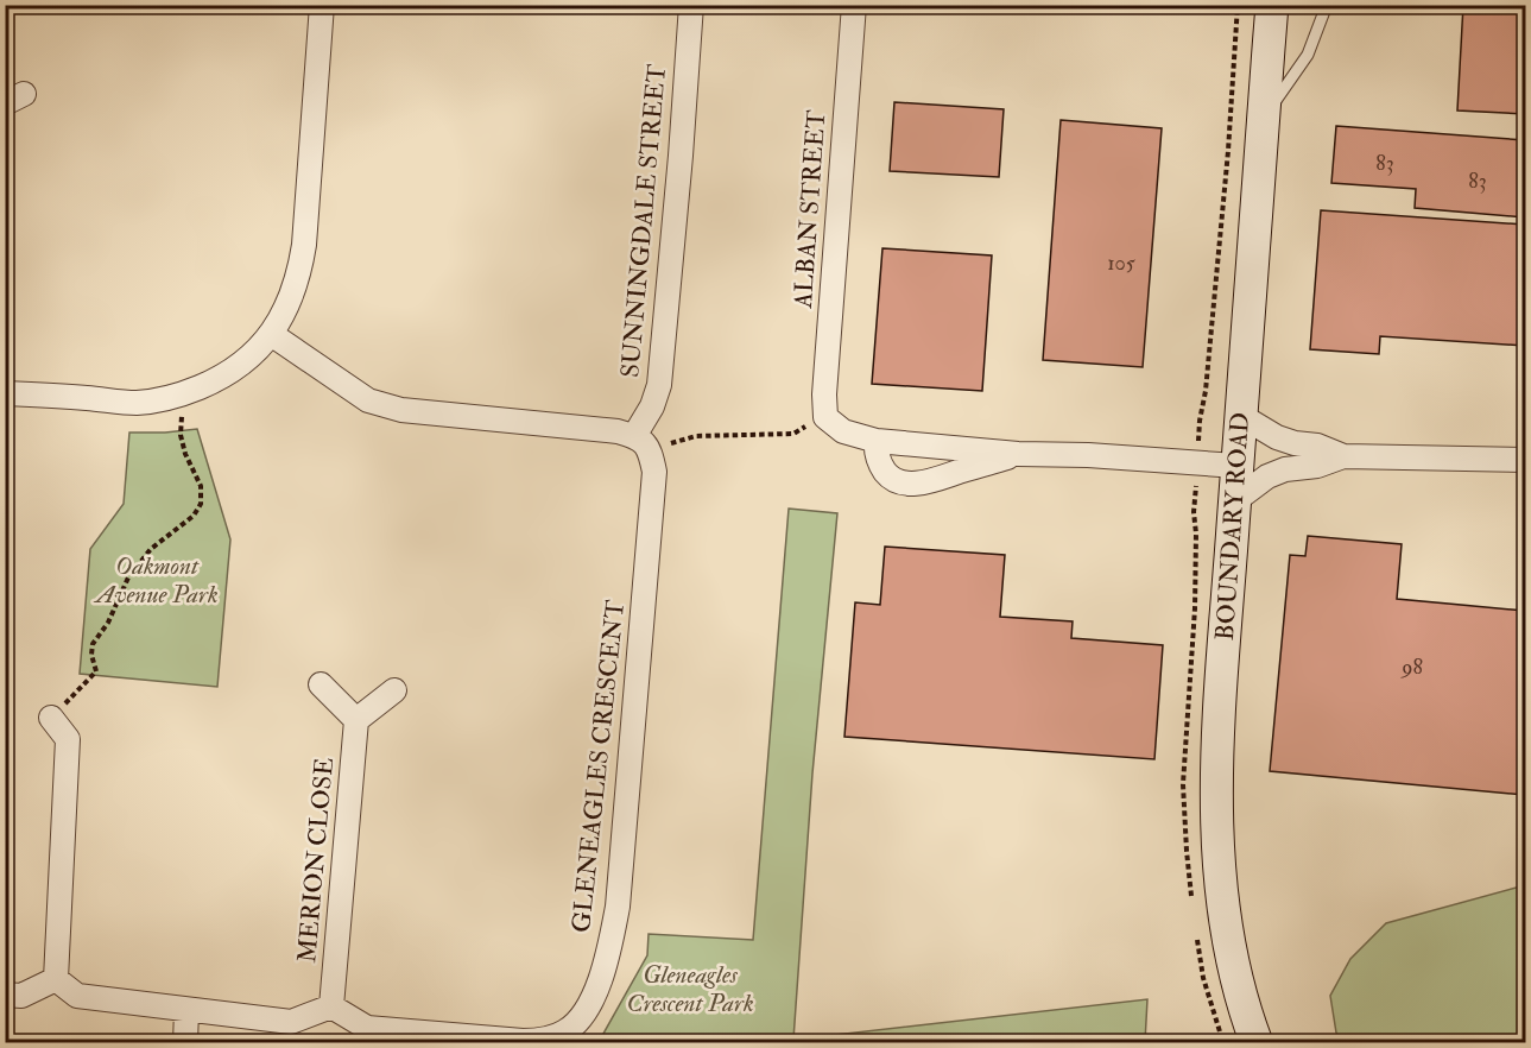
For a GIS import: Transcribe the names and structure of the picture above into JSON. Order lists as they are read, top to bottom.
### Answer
{
  "streets": {
    "main road": ["BOUNDARY ROAD"],
    "street": [
      "ALBAN STREET",
      "SUNNINGDALE STREET",
      "GLENEAGLES CRESCENT",
      "MERION CLOSE"
    ]
  },
  "crossings": [
    ["SUNNINGDALE STREET", "GLENEAGLES CRESCENT"],
    ["GLENEAGLES CRESCENT", "MERION CLOSE"]
  ],
  "parks": ["Oakmont Avenue Park", "Gleneagles Crescent Park"],
  "house_numbers": [
    "83",
    "83",
    "105",
    "98"
  ]
}
